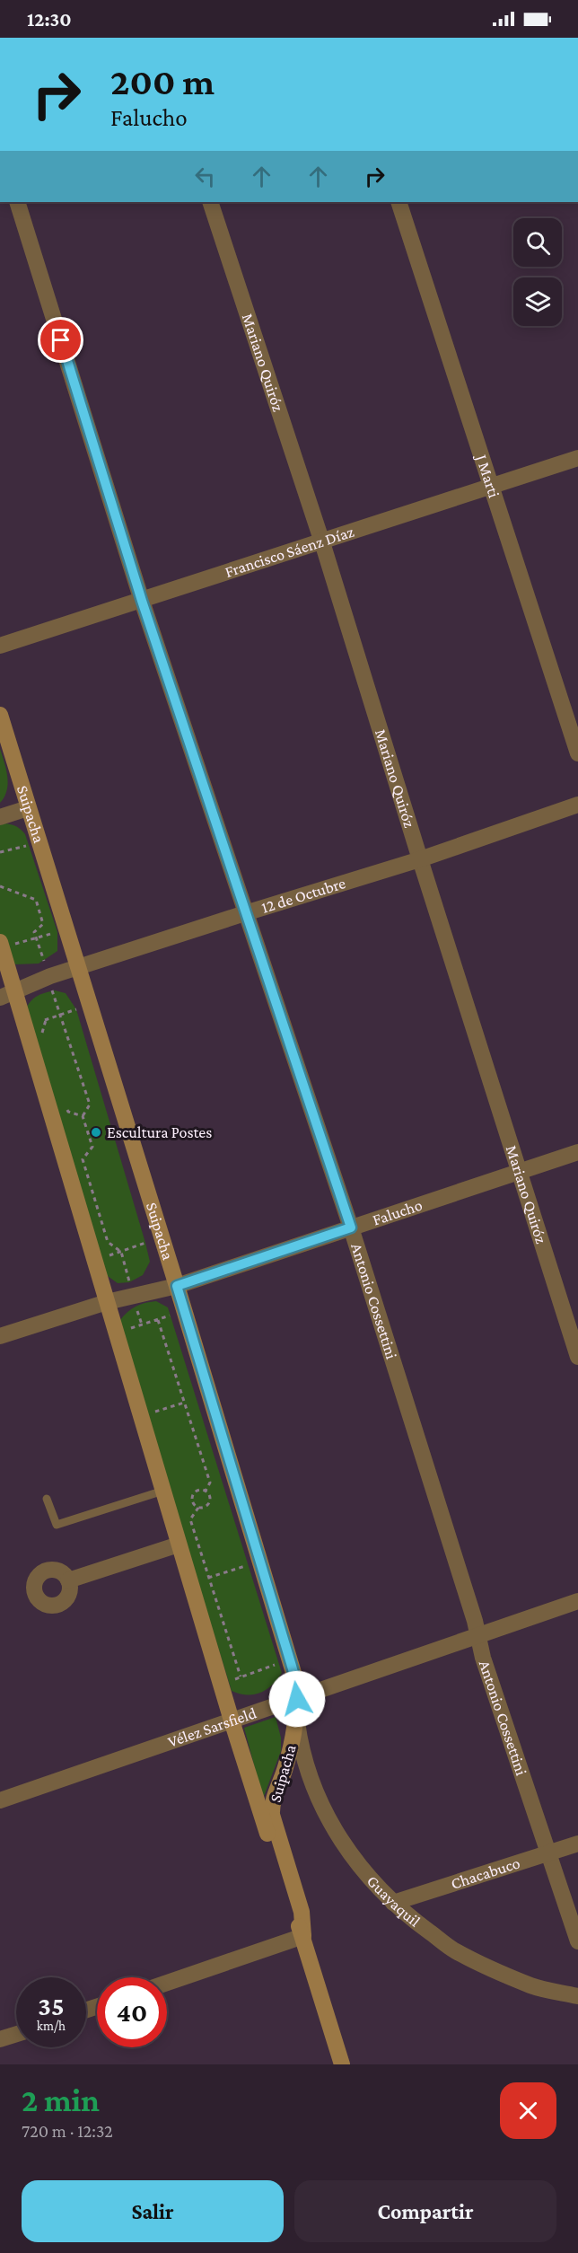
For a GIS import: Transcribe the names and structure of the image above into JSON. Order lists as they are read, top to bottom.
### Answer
{
  "streets": {
    "street": [
      "Mariano Quiróz",
      "J Marti",
      "Francisco Sáenz Díaz",
      "Suipacha",
      "12 de Octubre",
      "Falucho",
      "Antonio Cossettini",
      "Vélez Sarsfield",
      "Chacabuco",
      "Guayaquil"
    ]
  },
  "crossings": [
    ["Mariano Quiróz", "Francisco Sáenz Díaz"],
    ["Mariano Quiróz", "12 de Octubre"],
    ["Mariano Quiróz", "Falucho"],
    ["J Marti", "Francisco Sáenz Díaz"],
    ["Francisco Sáenz Díaz", "Antonio Cossettini"],
    ["Suipacha", "12 de Octubre"],
    ["Suipacha", "Falucho"],
    ["Suipacha", "Vélez Sarsfield"],
    ["Suipacha", "Guayaquil"],
    ["12 de Octubre", "Antonio Cossettini"],
    ["Falucho", "Antonio Cossettini"],
    ["Antonio Cossettini", "Vélez Sarsfield"],
    ["Antonio Cossettini", "Chacabuco"],
    ["Chacabuco", "Guayaquil"]
  ],
  "places": ["Escultura Postes"],
  "page": {
    "status": "12:30",
    "turn": ["200 m", "Falucho"],
    "speed": "35 km/h",
    "limit": "40",
    "heading": ["2 min", "720 m · 12:32"],
    "buttons": ["Salir", "Compartir"]
  }
}
